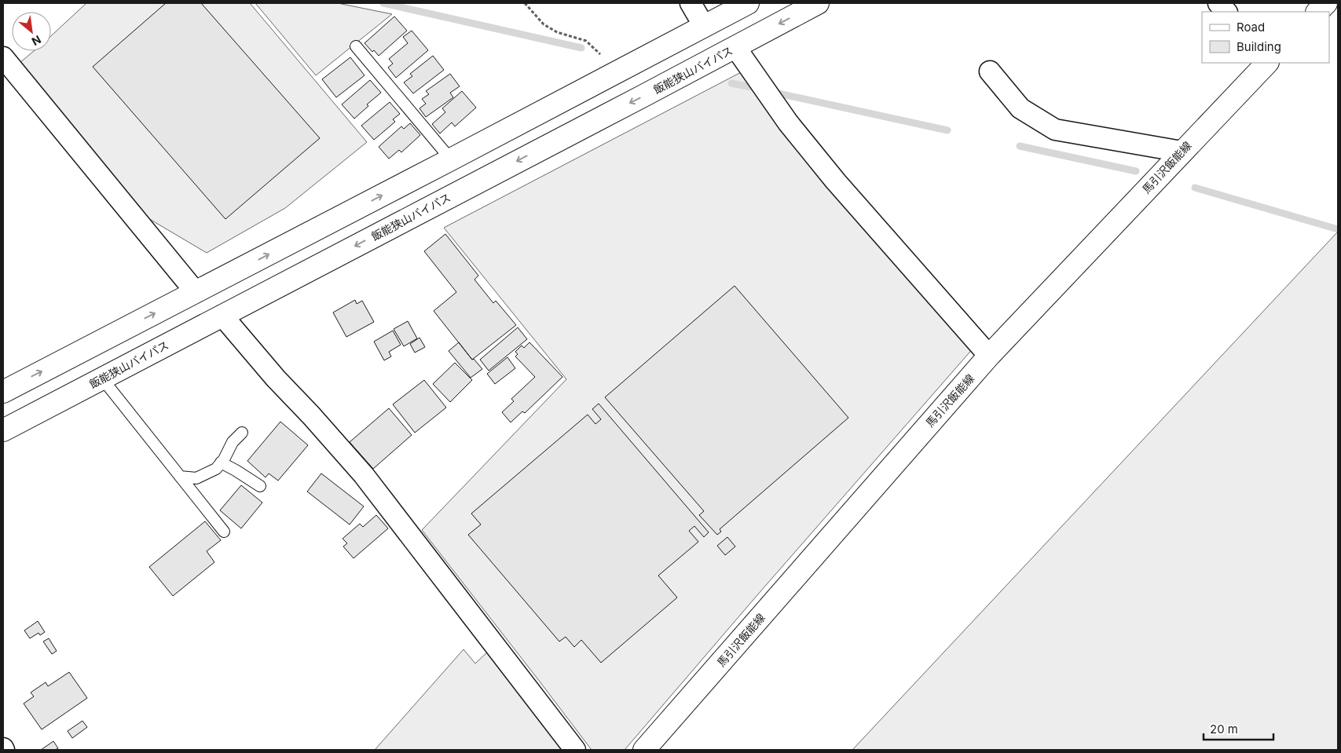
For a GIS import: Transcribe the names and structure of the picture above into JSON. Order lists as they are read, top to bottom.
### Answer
{
  "streets": {
    "main road": ["飯能狭山バイパス", "馬引沢飯能線"]
  },
  "legend": ["Road", "Building"],
  "scale_bar": "20 m",
  "north": "bottom right"
}
